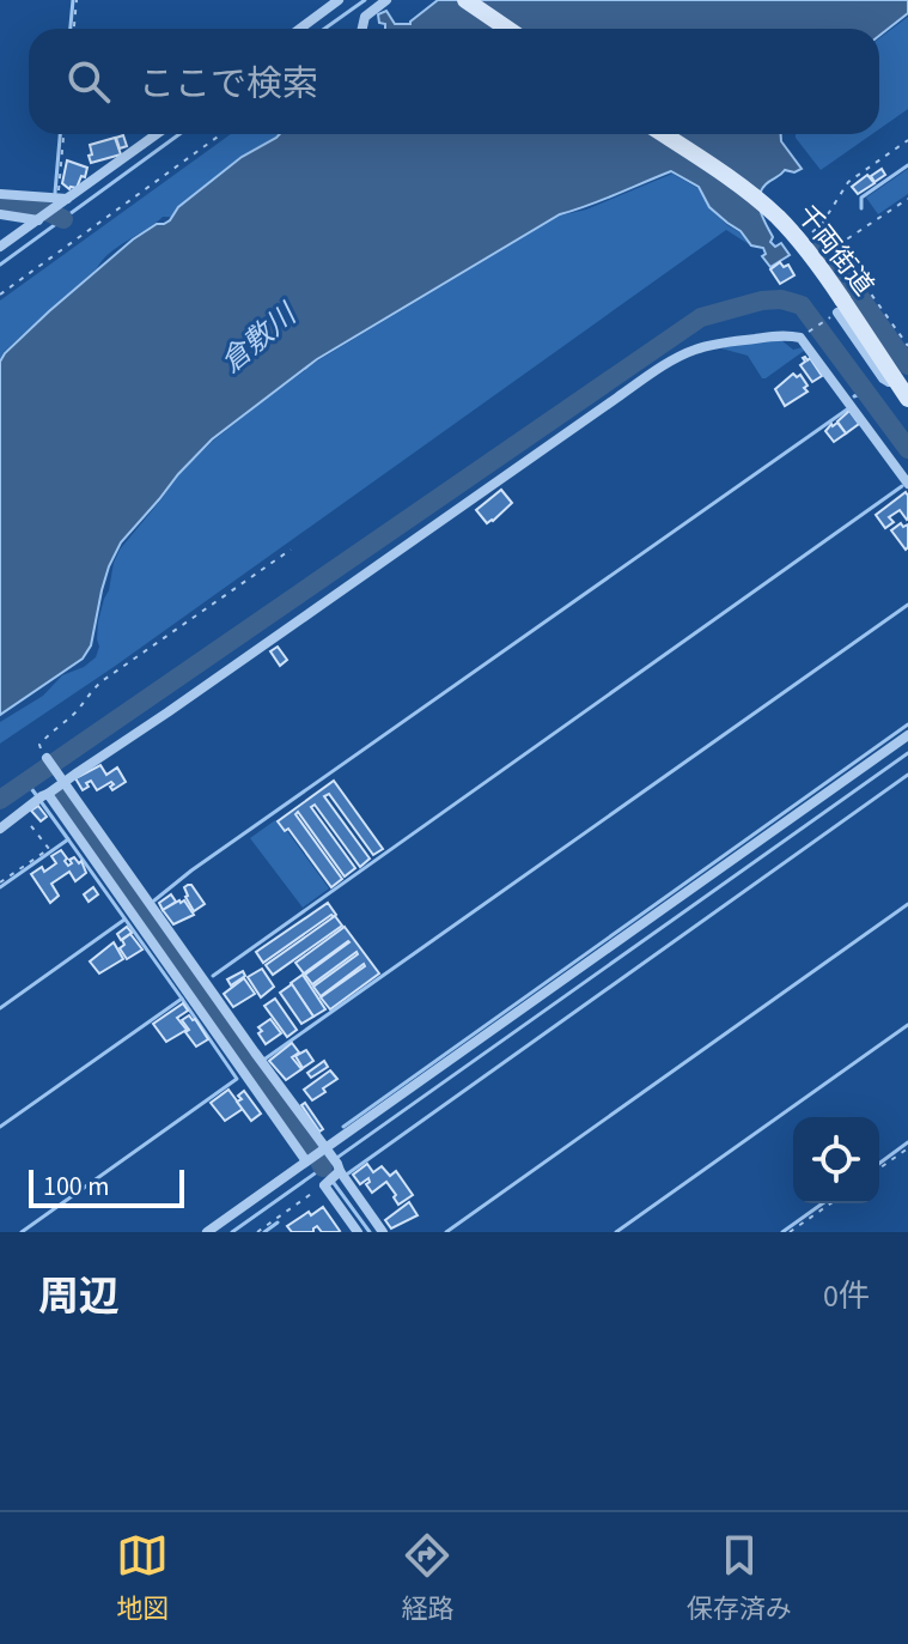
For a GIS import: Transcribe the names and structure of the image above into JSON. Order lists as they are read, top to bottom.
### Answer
{
  "streets": {
    "street": ["千両街道"]
  },
  "water": ["倉敷川"],
  "scale_bar": "100 m",
  "page": {
    "search": "ここで検索",
    "scale": "100 m",
    "heading": ["周辺", "0件"],
    "nav": ["地図", "経路", "保存済み"]
  }
}
